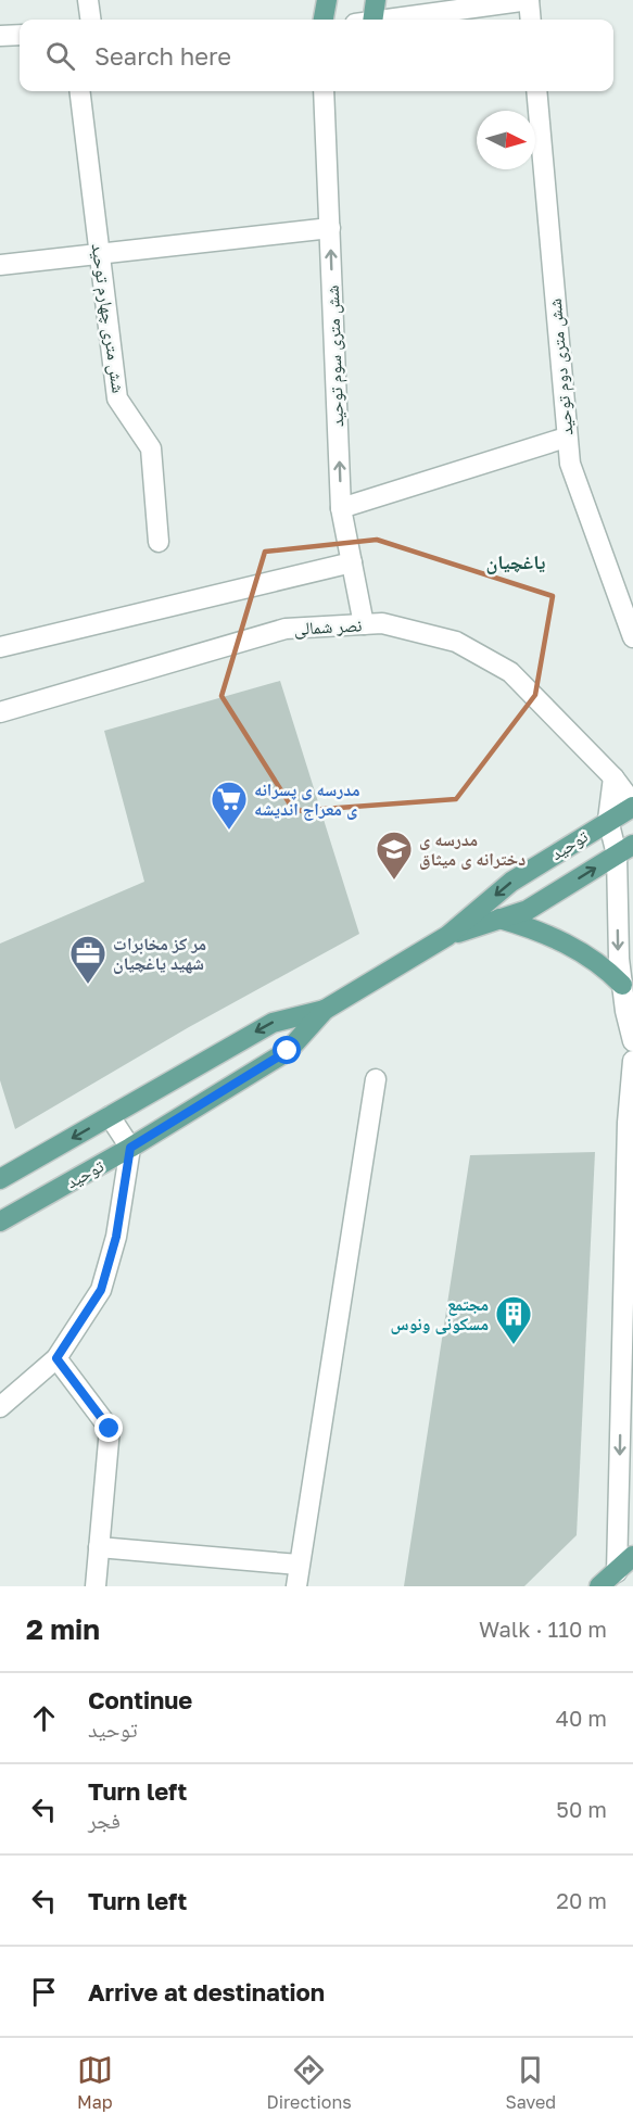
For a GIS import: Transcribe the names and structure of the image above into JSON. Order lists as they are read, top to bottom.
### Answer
{
  "streets": {
    "main road": ["توحید"],
    "street": [
      "شش متری چهارم توحید",
      "شش متری سوم توحید",
      "شش متری دوم توحید",
      "نصر شمالی"
    ]
  },
  "crossings": [
    ["شش متری سوم توحید", "نصر شمالی"],
    ["نصر شمالی", "توحید"]
  ],
  "one_way": ["شش متری سوم توحید"],
  "districts": ["یاغچیان"],
  "places": {
    "supermarket": ["مدرسه ی پسرانه ی معراج اندیشه"],
    "school or university": ["مدرسه ی دخترانه ی میثاق"],
    "office": ["مر کز مخابرات شهید یاغچیان"],
    "building": ["مجتمع مسکونی ونوس"]
  },
  "north": "right",
  "page": {
    "search": "Search here",
    "heading": ["2 min", "Walk · 110 m"],
    "list": [
      ["Continue", "توحید", "40 m"],
      ["Turn left", "فجر", "50 m"],
      ["Turn left", "20 m"],
      "Arrive at destination"
    ],
    "nav": ["Map", "Directions", "Saved"]
  }
}
